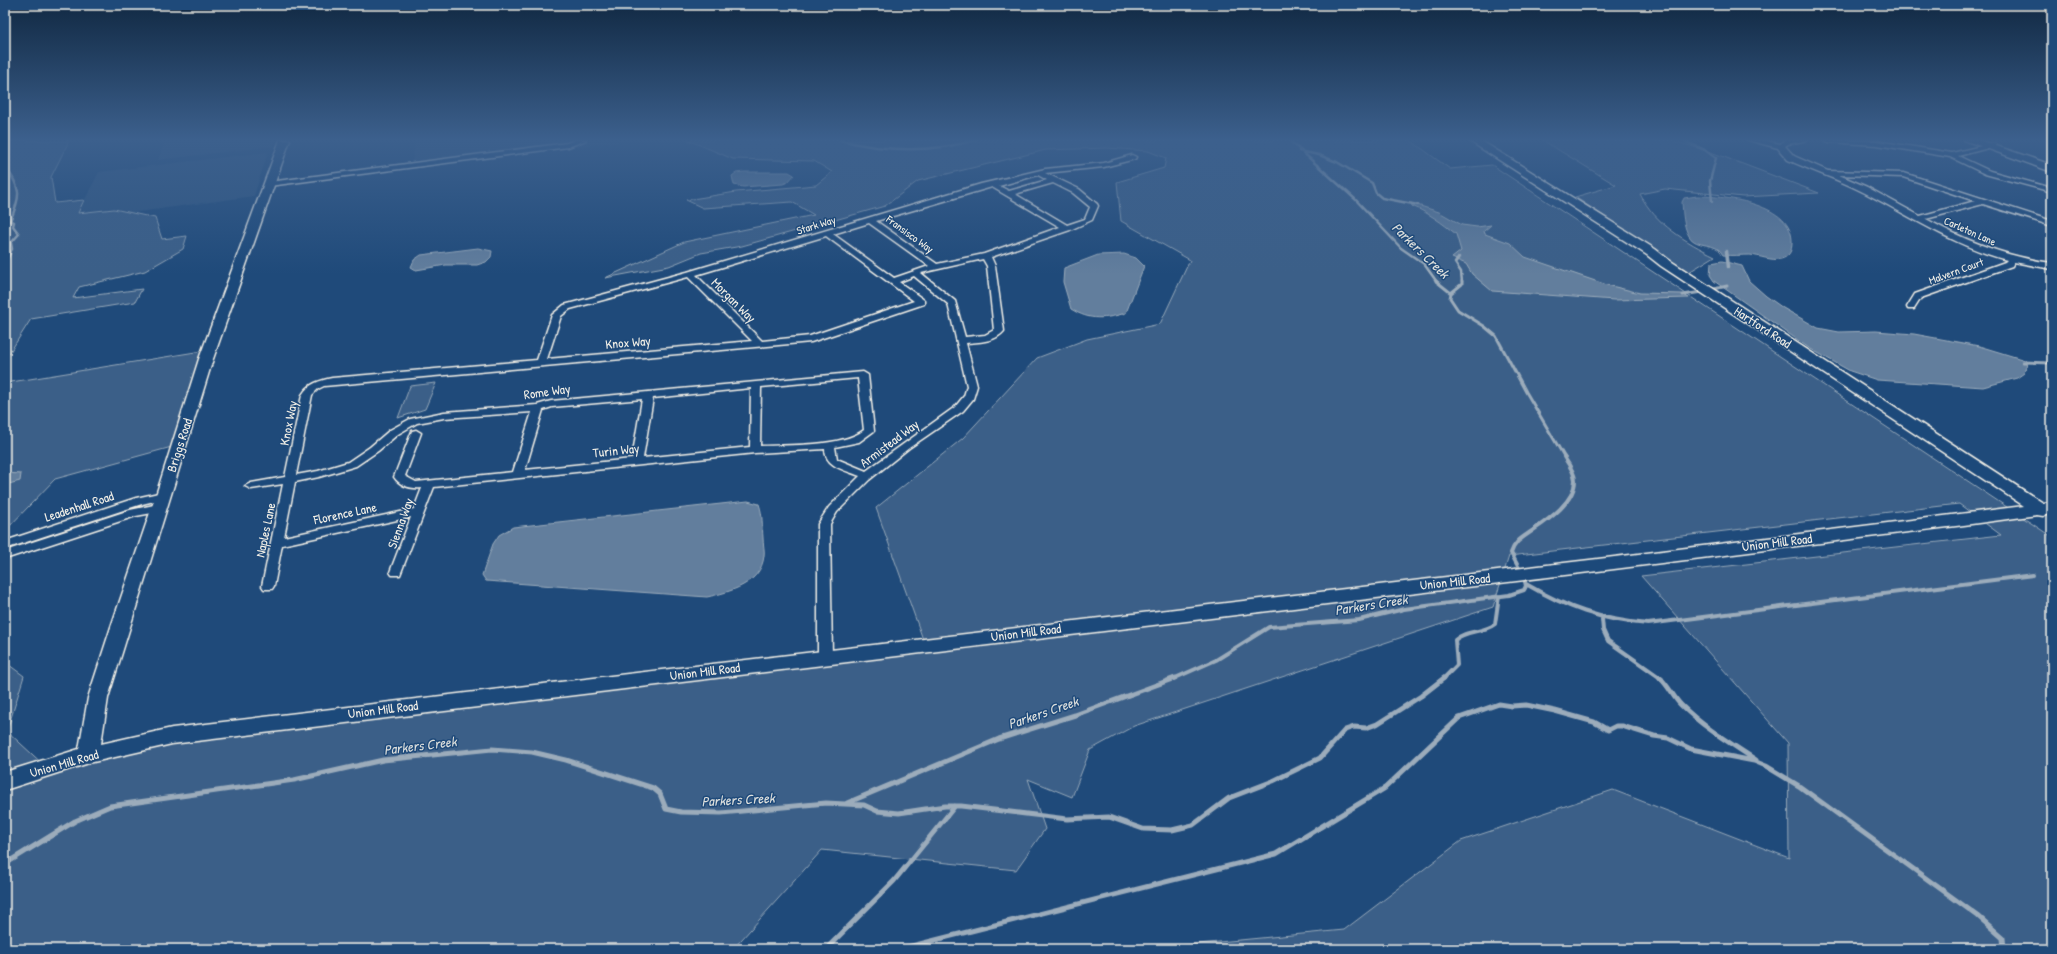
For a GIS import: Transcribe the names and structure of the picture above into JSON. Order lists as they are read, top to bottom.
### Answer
{
  "streets": {
    "street": [
      "Stark Way",
      "Carleton Lane",
      "Fransisco Way",
      "Malvern Court",
      "Morgan Way",
      "Hartford Road",
      "Knox Way",
      "Rome Way",
      "Armistead Way",
      "Briggs Road",
      "Turin Way",
      "Leadenhall Road",
      "Florence Lane",
      "Sienna Way",
      "Naples Lane",
      "Union Mill Road"
    ]
  },
  "crossings": [
    ["Stark Way", "Fransisco Way"],
    ["Stark Way", "Morgan Way"],
    ["Stark Way", "Knox Way"],
    ["Carleton Lane", "Malvern Court"],
    ["Morgan Way", "Knox Way"],
    ["Hartford Road", "Union Mill Road"],
    ["Knox Way", "Rome Way"],
    ["Knox Way", "Naples Lane"],
    ["Rome Way", "Turin Way"],
    ["Rome Way", "Naples Lane"],
    ["Armistead Way", "Union Mill Road"],
    ["Briggs Road", "Leadenhall Road"],
    ["Briggs Road", "Union Mill Road"],
    ["Turin Way", "Sienna Way"],
    ["Florence Lane", "Sienna Way"],
    ["Florence Lane", "Naples Lane"]
  ],
  "water": ["Parkers Creek"]
}
